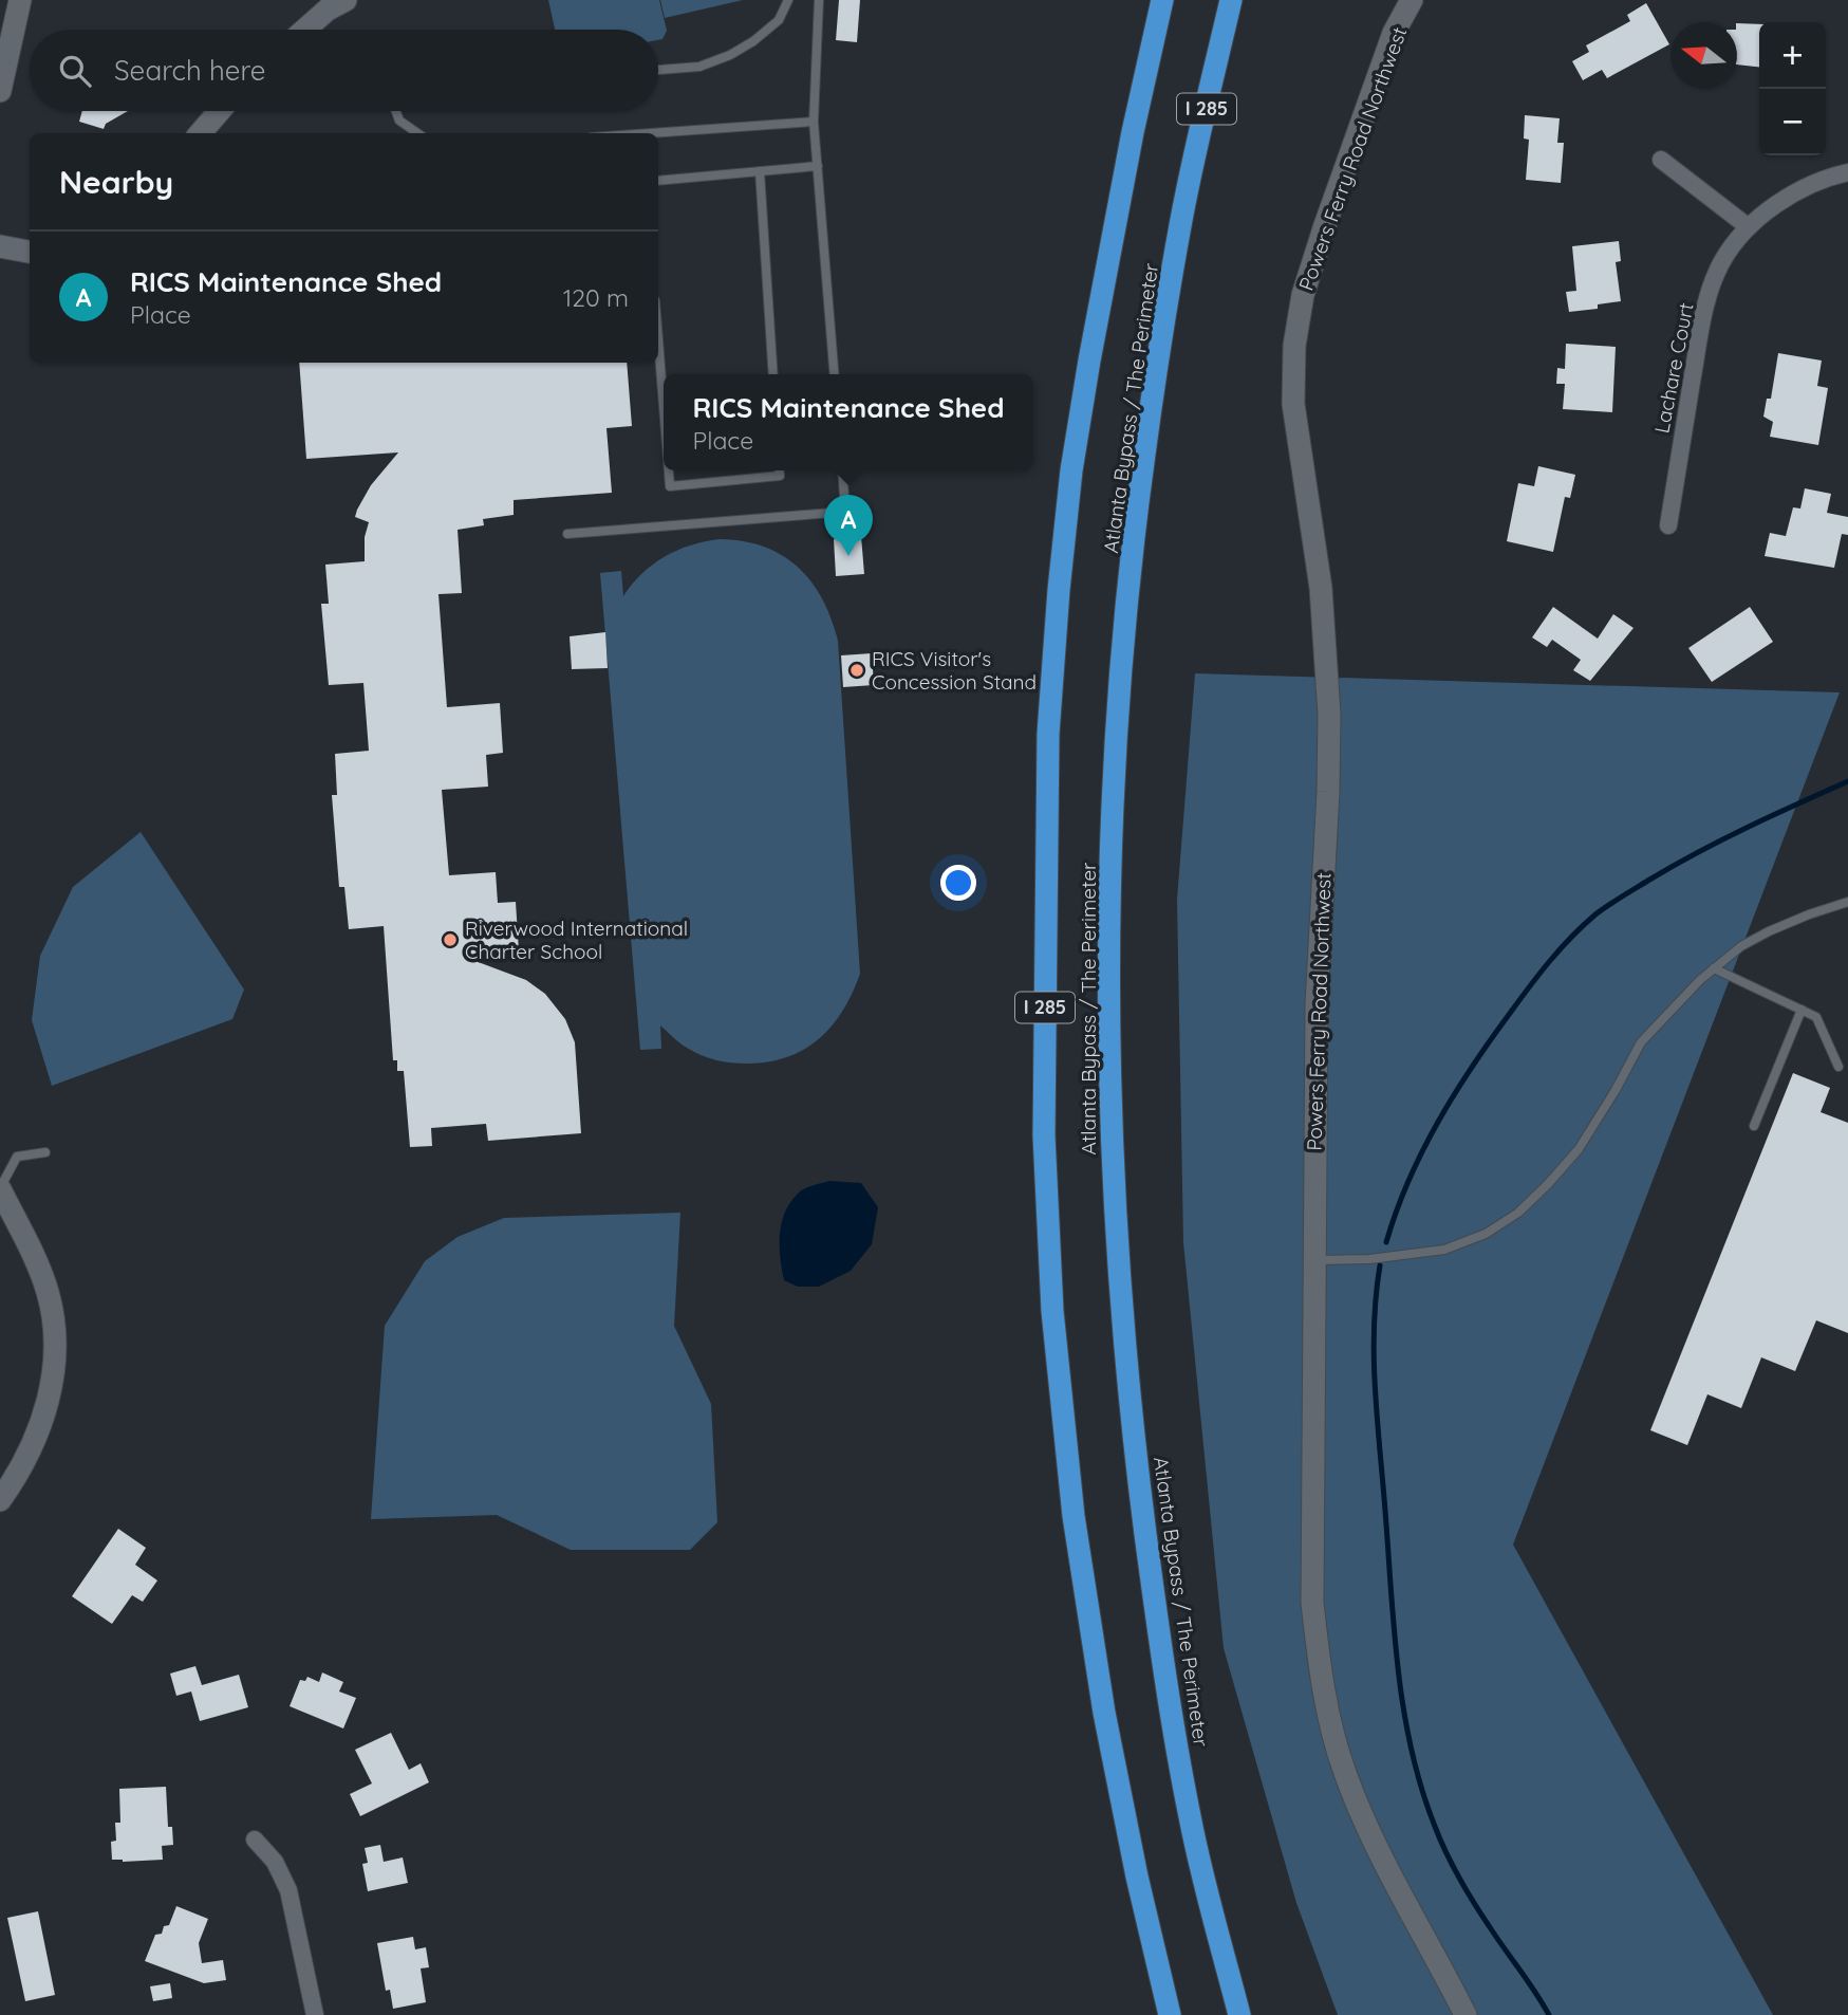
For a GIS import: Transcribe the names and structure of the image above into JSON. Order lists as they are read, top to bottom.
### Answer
{
  "streets": {
    "highway": ["I 285", "Atlanta Bypass / The Perimeter"],
    "street": ["Powers Ferry Road Northwest", "Lachare Court"]
  },
  "places": ["RICS Visitor's Concession Stand", "Riverwood International Charter School"],
  "north": "left",
  "page": {
    "map_buttons": ["+", "−"],
    "search": "Search here",
    "heading": "Nearby",
    "list": [
      {
        "mark": "A",
        "name": "RICS Maintenance Shed",
        "note": "Place",
        "value": "120 m"
      }
    ],
    "popup": ["RICS Maintenance Shed", "Place"],
    "pins": "A"
  }
}
